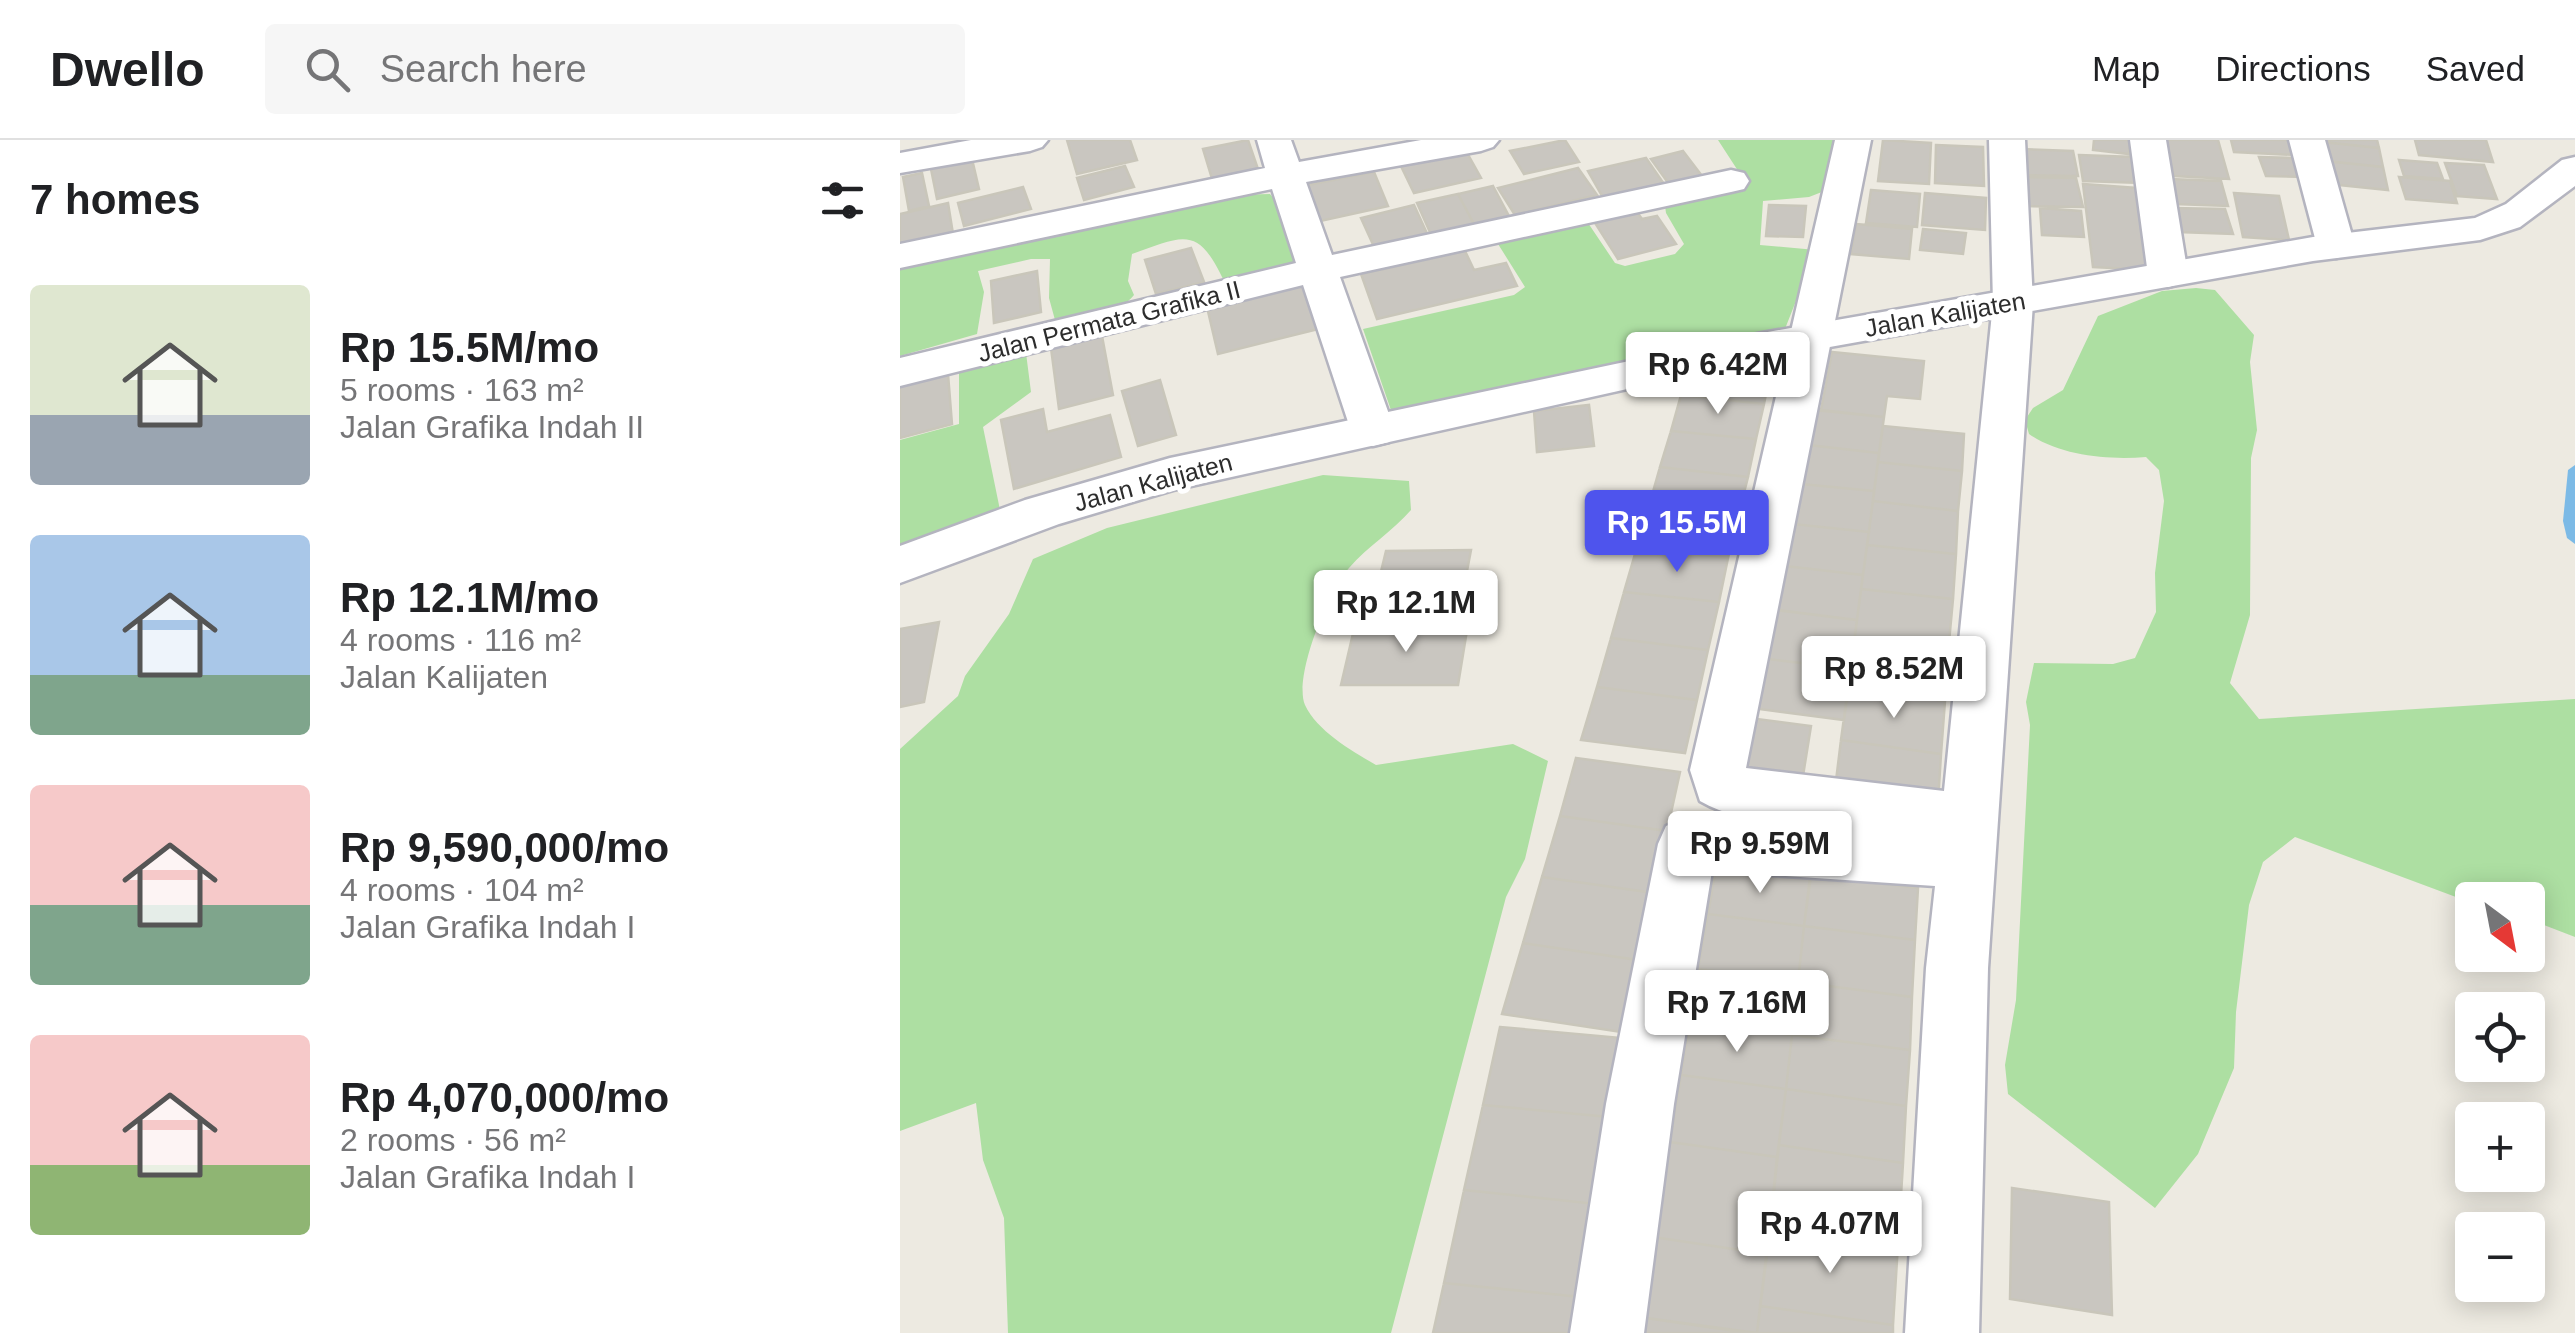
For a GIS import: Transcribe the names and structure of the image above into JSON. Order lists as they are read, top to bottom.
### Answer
{
  "streets": {
    "street": ["Jalan Kalijaten", "Jalan Permata Grafika II"]
  },
  "north": "bottom right",
  "page": {
    "header": "Dwello",
    "search": "Search here",
    "nav": ["Map", "Directions", "Saved"],
    "heading": "7 homes",
    "list": [
      {
        "name": "Rp 15.5M/mo",
        "note": "5 rooms · 163 m² · Jalan Grafika Indah II"
      },
      {
        "name": "Rp 12.1M/mo",
        "note": "4 rooms · 116 m² · Jalan Kalijaten"
      },
      {
        "name": "Rp 9,590,000/mo",
        "note": "4 rooms · 104 m² · Jalan Grafika Indah I"
      },
      {
        "name": "Rp 4,070,000/mo",
        "note": "2 rooms · 56 m² · Jalan Grafika Indah I"
      }
    ],
    "price": [
      "Rp 6.42M",
      "Rp 15.5M",
      "Rp 12.1M",
      "Rp 8.52M",
      "Rp 9.59M",
      "Rp 7.16M",
      "Rp 4.07M"
    ],
    "map_buttons": ["+", "−"]
  }
}
